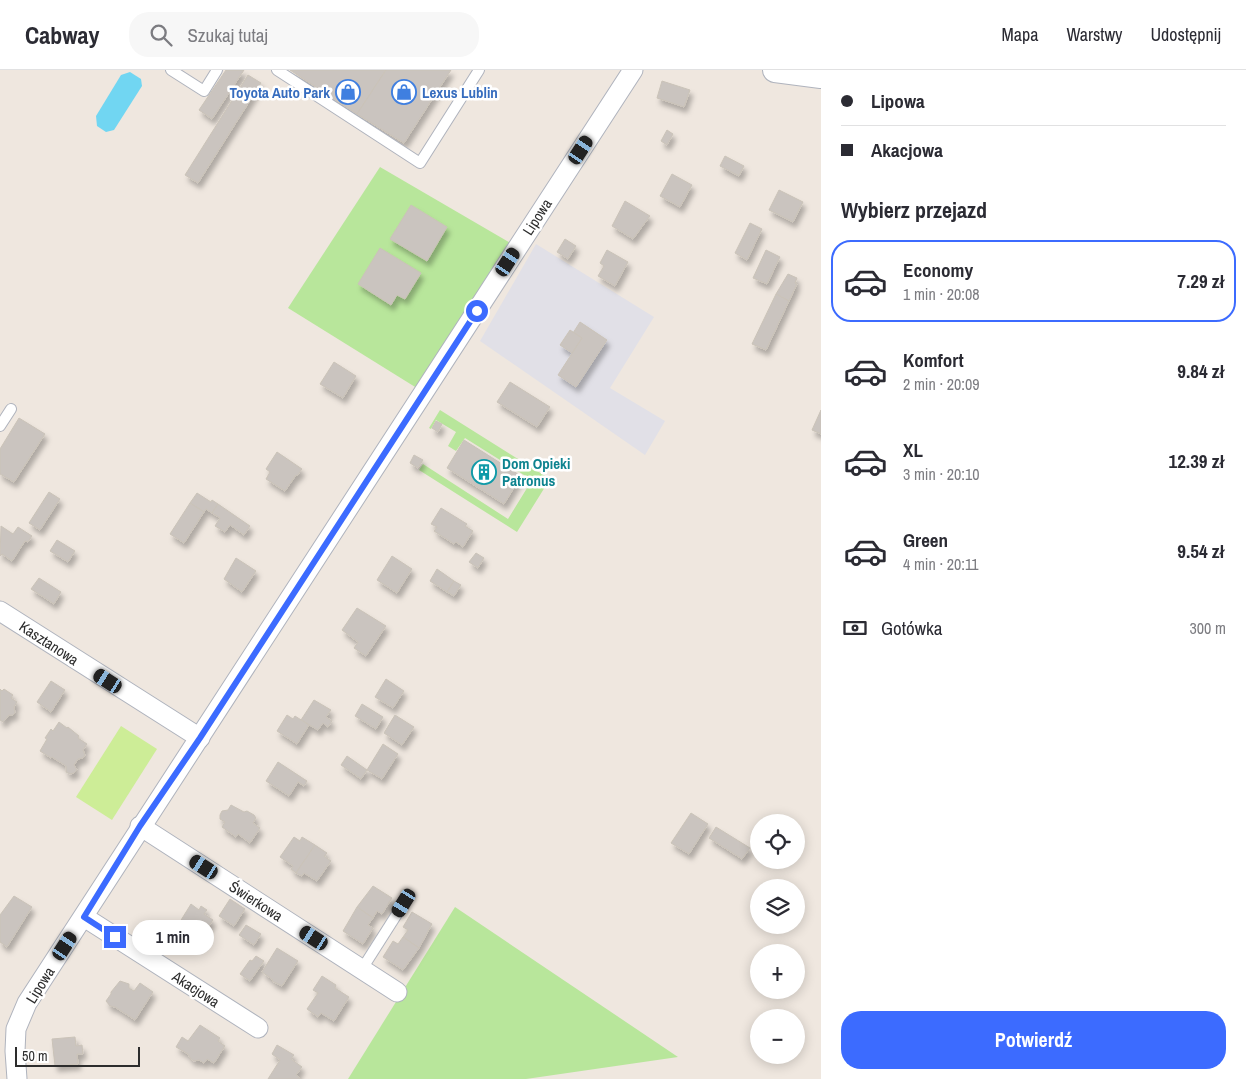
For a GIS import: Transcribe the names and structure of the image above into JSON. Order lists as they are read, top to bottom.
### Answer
{
  "streets": {
    "street": [
      "Lipowa",
      "Kasztanowa",
      "Świerkowa",
      "Akacjowa"
    ]
  },
  "crossings": [
    ["Lipowa", "Kasztanowa"],
    ["Lipowa", "Świerkowa"],
    ["Lipowa", "Akacjowa"]
  ],
  "places": {
    "shop": ["Toyota Auto Park", "Lexus Lublin"],
    "building": ["Dom Opieki Patronus"]
  },
  "scale_bar": "50 m",
  "page": {
    "header": "Cabway",
    "search": "Szukaj tutaj",
    "nav": ["Mapa", "Warstwy", "Udostępnij"],
    "banner": ["Lipowa", "Akacjowa"],
    "heading": "Wybierz przejazd",
    "list": [
      {
        "name": "Economy",
        "note": "1 min · 20:08",
        "value": "7.29 zł"
      },
      {
        "name": "Komfort",
        "note": "2 min · 20:09",
        "value": "9.84 zł"
      },
      {
        "name": "XL",
        "note": "3 min · 20:10",
        "value": "12.39 zł"
      },
      {
        "name": "Green",
        "note": "4 min · 20:11",
        "value": "9.54 zł"
      }
    ],
    "pay": ["Gotówka", "300 m"],
    "map_buttons": ["+", "−"],
    "bubble": "1 min",
    "buttons": "Potwierdź",
    "scale": "50 m"
  }
}
